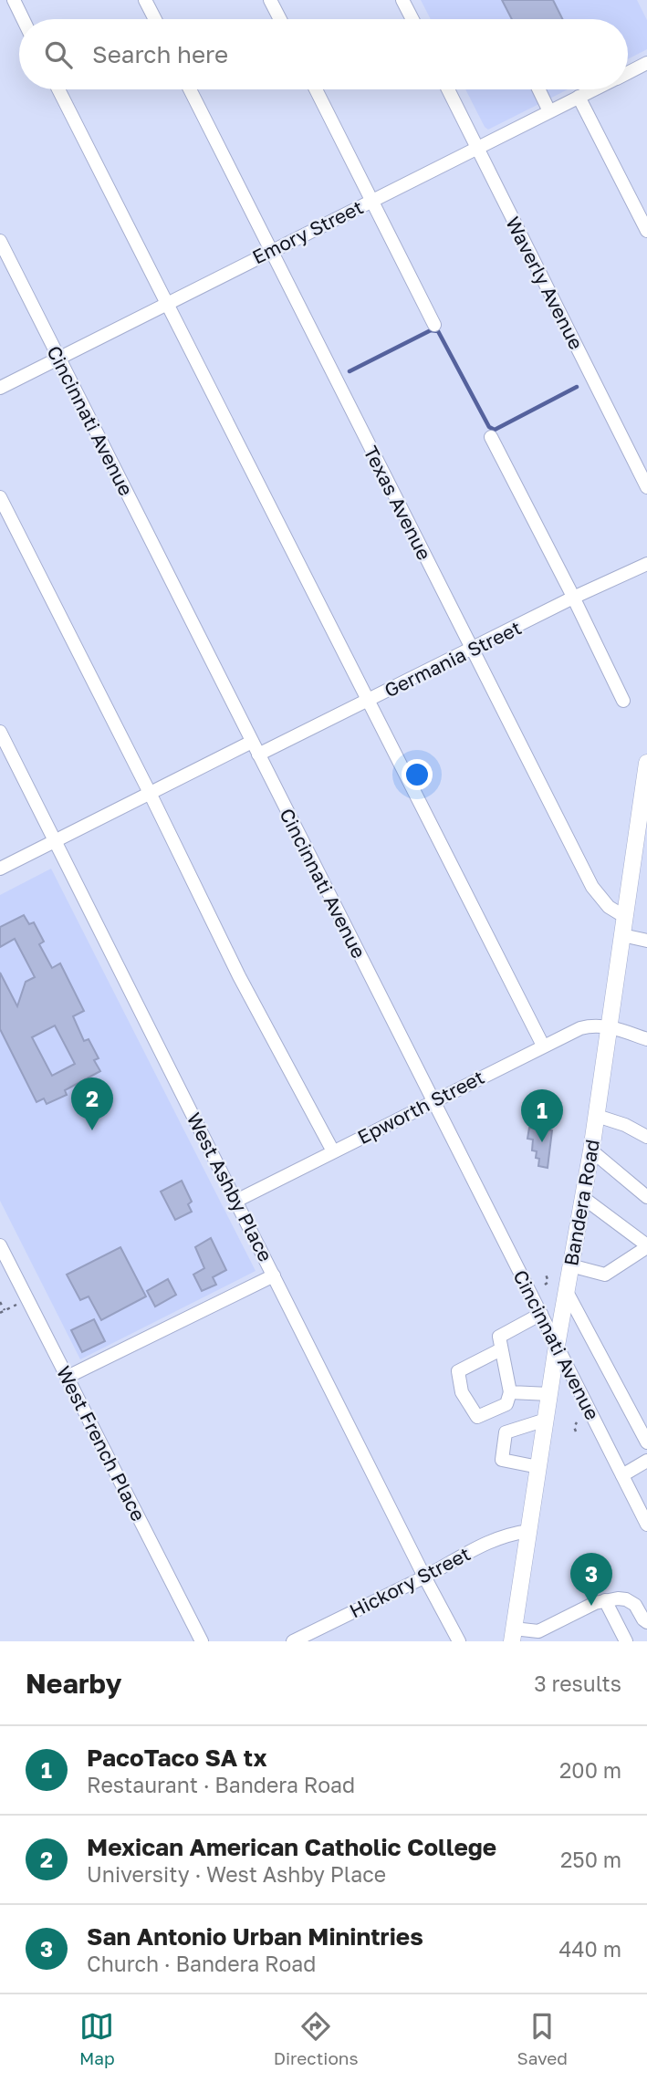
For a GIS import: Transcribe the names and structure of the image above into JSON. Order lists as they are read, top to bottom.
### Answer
{
  "streets": {
    "main road": ["Bandera Road"],
    "street": [
      "Emory Street",
      "Waverly Avenue",
      "Cincinnati Avenue",
      "Texas Avenue",
      "Germania Street",
      "Epworth Street",
      "West Ashby Place",
      "West French Place",
      "Hickory Street"
    ]
  },
  "crossings": [
    ["Emory Street", "Waverly Avenue"],
    ["Emory Street", "Cincinnati Avenue"],
    ["Emory Street", "Texas Avenue"],
    ["Cincinnati Avenue", "Germania Street"],
    ["Cincinnati Avenue", "Epworth Street"],
    ["Cincinnati Avenue", "Bandera Road"],
    ["Texas Avenue", "Germania Street"],
    ["Texas Avenue", "Bandera Road"],
    ["Epworth Street", "West Ashby Place"],
    ["Epworth Street", "Bandera Road"],
    ["West Ashby Place", "Hickory Street"],
    ["Bandera Road", "Hickory Street"]
  ],
  "page": {
    "search": "Search here",
    "pins": ["2", "1", "3"],
    "heading": ["Nearby", "3 results"],
    "list": [
      {
        "mark": "1",
        "name": "PacoTaco SA tx",
        "note": "Restaurant · Bandera Road",
        "value": "200 m"
      },
      {
        "mark": "2",
        "name": "Mexican American Catholic College",
        "note": "University · West Ashby Place",
        "value": "250 m"
      },
      {
        "mark": "3",
        "name": "San Antonio Urban Minintries",
        "note": "Church · Bandera Road",
        "value": "440 m"
      }
    ],
    "nav": ["Map", "Directions", "Saved"]
  }
}
